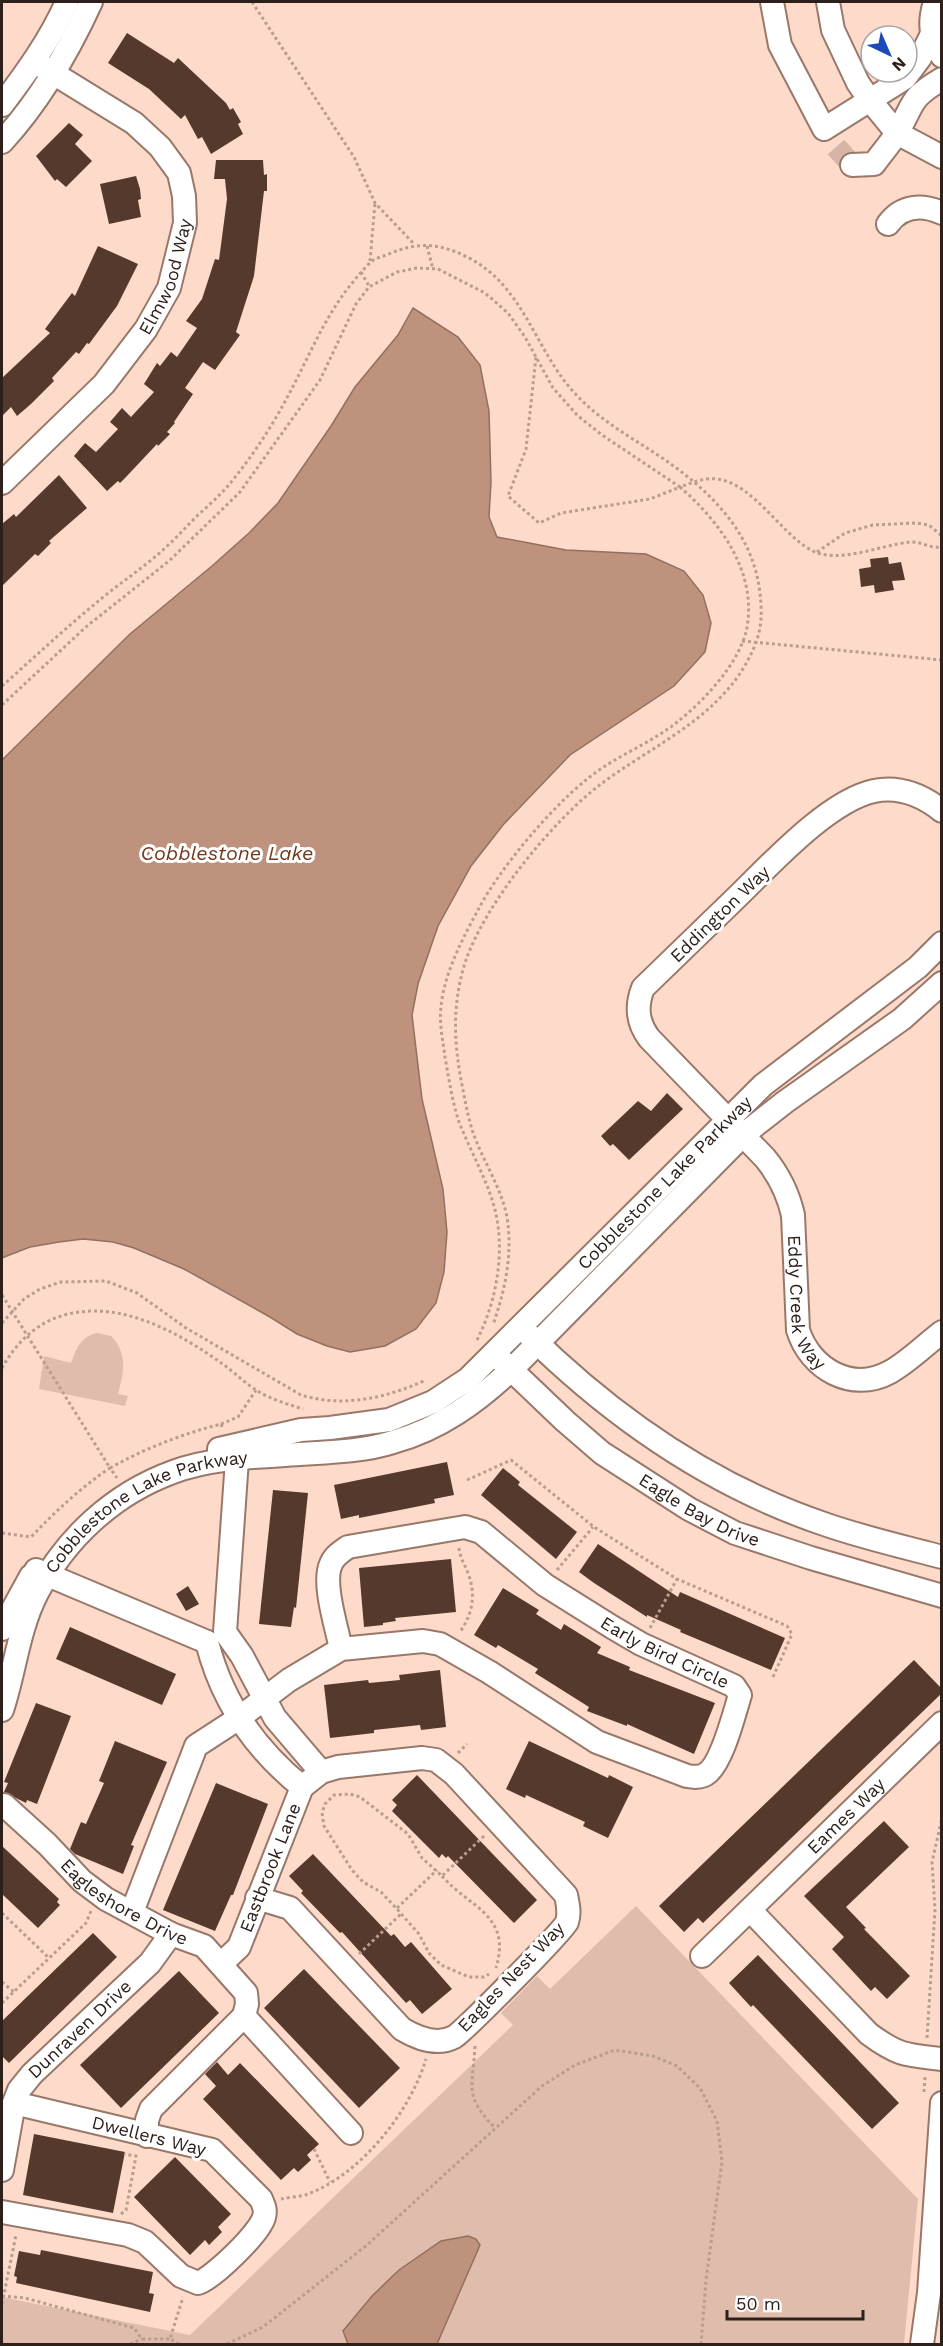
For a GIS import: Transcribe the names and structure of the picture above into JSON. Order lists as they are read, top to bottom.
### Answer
{
  "streets": {
    "street": [
      "Elmwood Way",
      "Eddington Way",
      "Cobblestone Lake Parkway",
      "Eddy Creek Way",
      "Eagle Bay Drive",
      "Early Bird Circle",
      "Eames Way",
      "Eastbrook Lane",
      "Eagleshore Drive",
      "Eagles Nest Way",
      "Dunraven Drive",
      "Dwellers Way"
    ]
  },
  "crossings": [
    ["Eddington Way", "Cobblestone Lake Parkway"],
    ["Eddington Way", "Eddy Creek Way"],
    ["Cobblestone Lake Parkway", "Eddy Creek Way"],
    ["Cobblestone Lake Parkway", "Eagle Bay Drive"],
    ["Early Bird Circle", "Eagleshore Drive"],
    ["Eastbrook Lane", "Eagleshore Drive"],
    ["Eastbrook Lane", "Eagles Nest Way"],
    ["Eagleshore Drive", "Dunraven Drive"],
    ["Dunraven Drive", "Dwellers Way"]
  ],
  "water": ["Cobblestone Lake"],
  "scale_bar": "50 m",
  "north": "bottom right"
}
